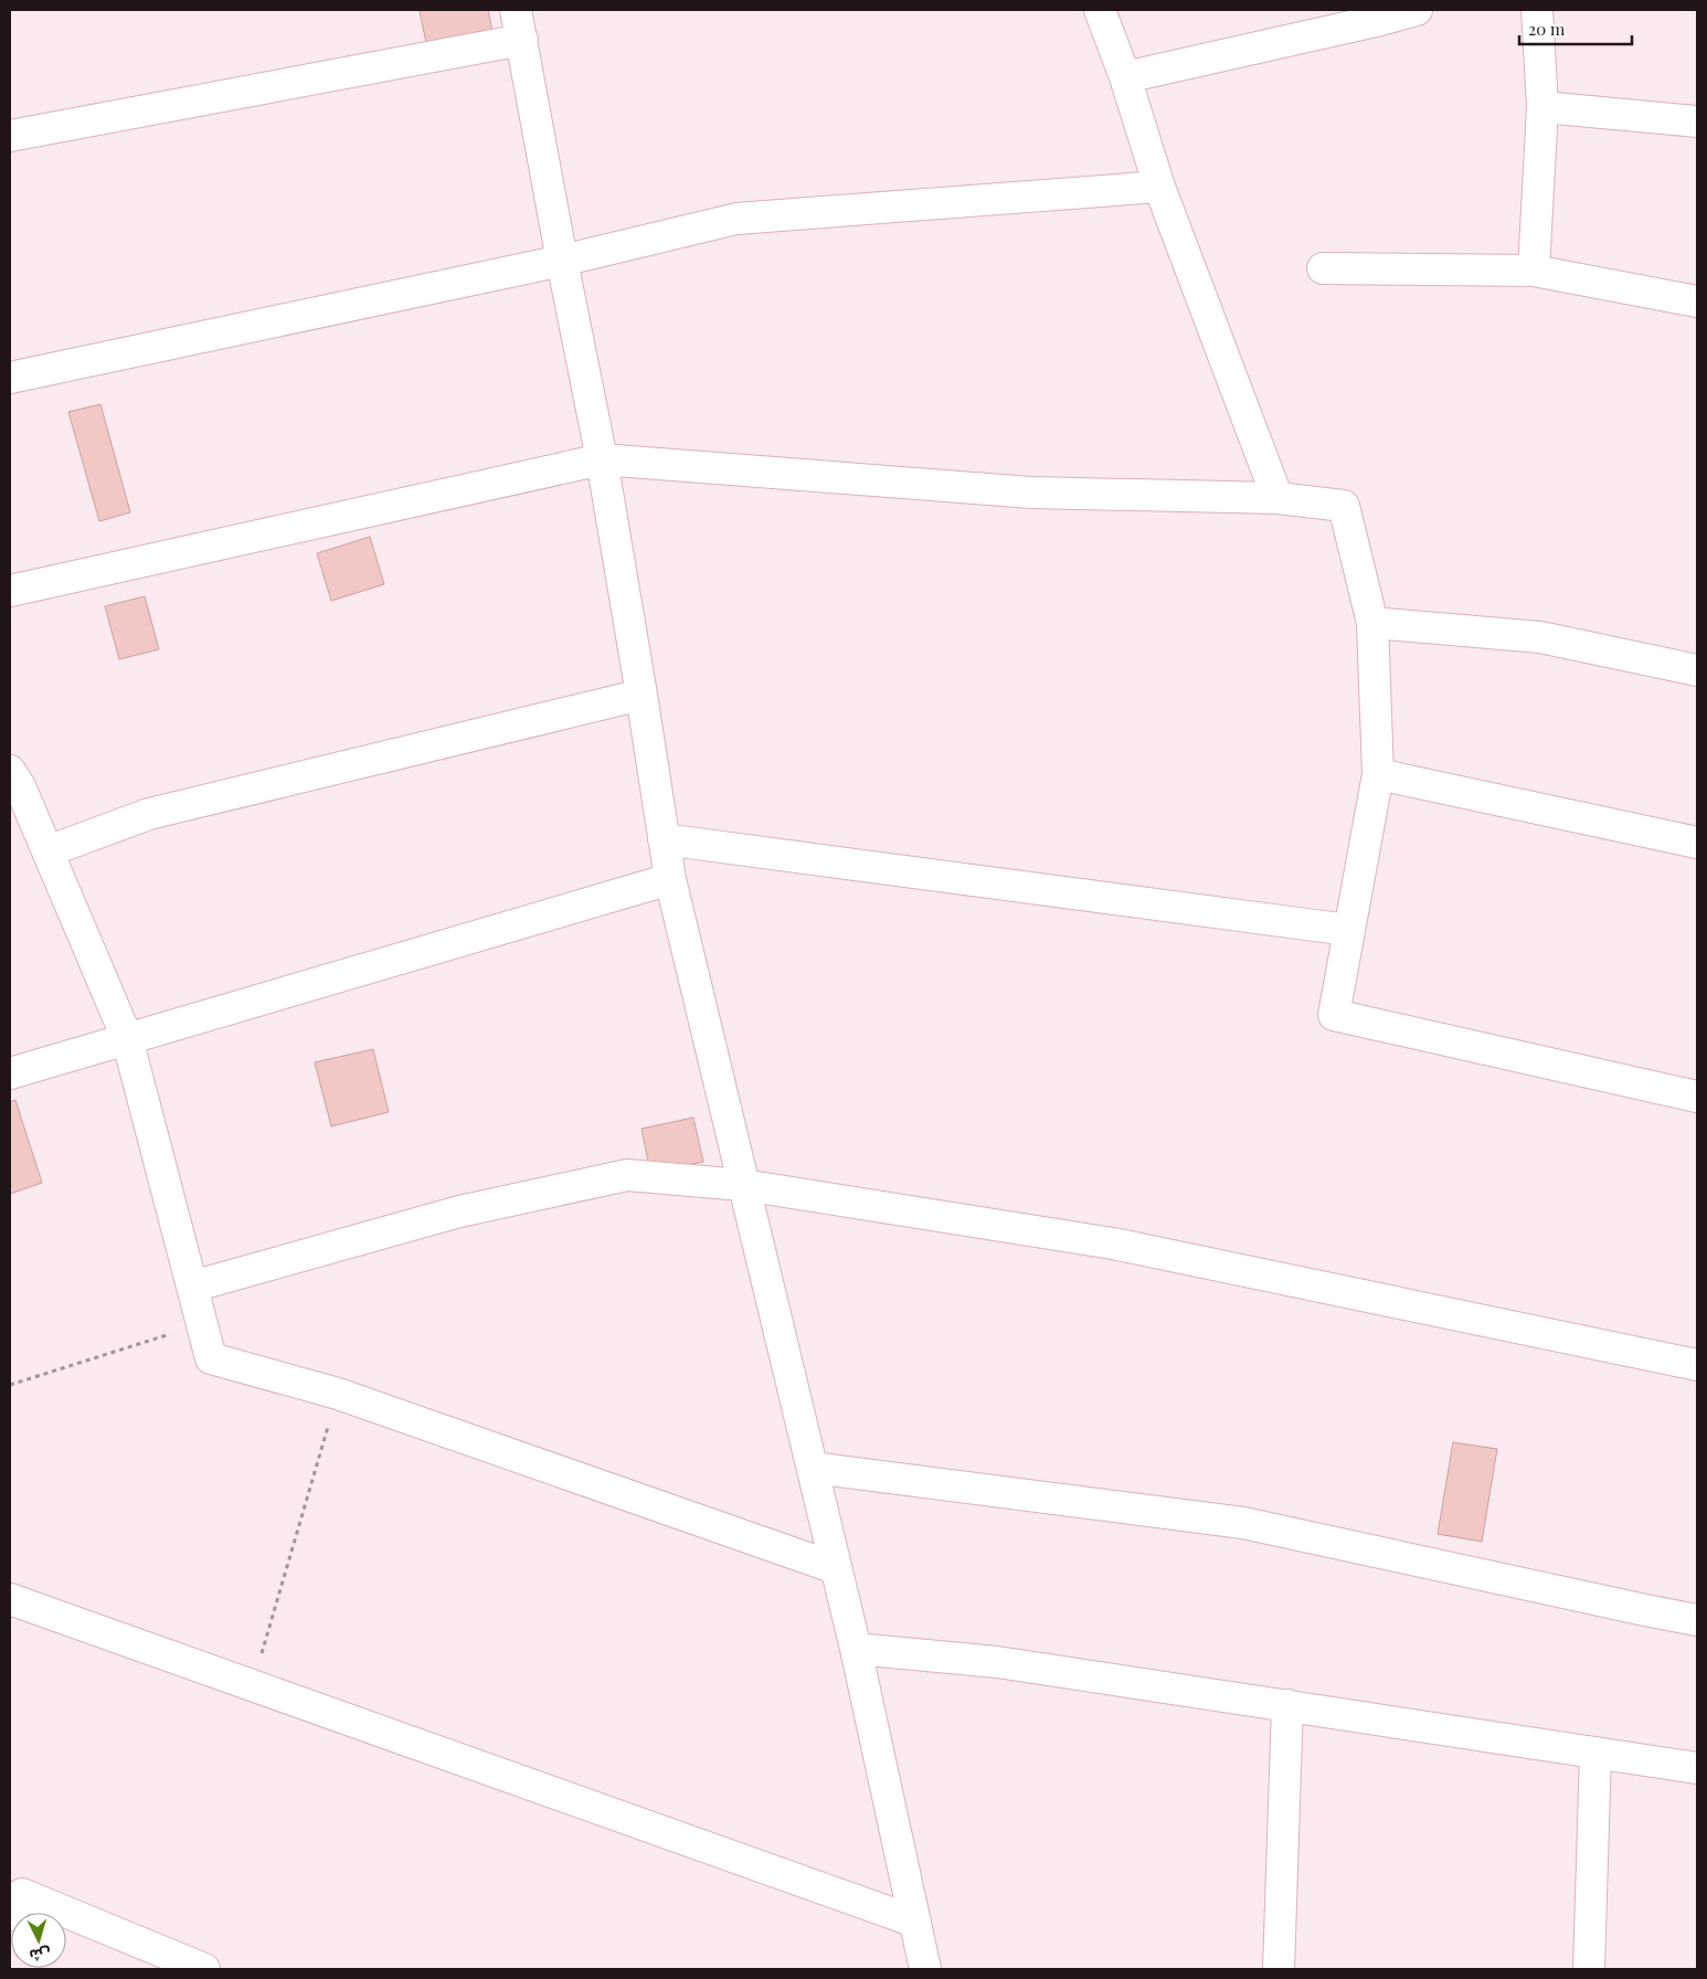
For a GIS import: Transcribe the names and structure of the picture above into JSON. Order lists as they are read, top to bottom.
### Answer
{
  "scale_bar": "20 m",
  "north": "bottom"
}
